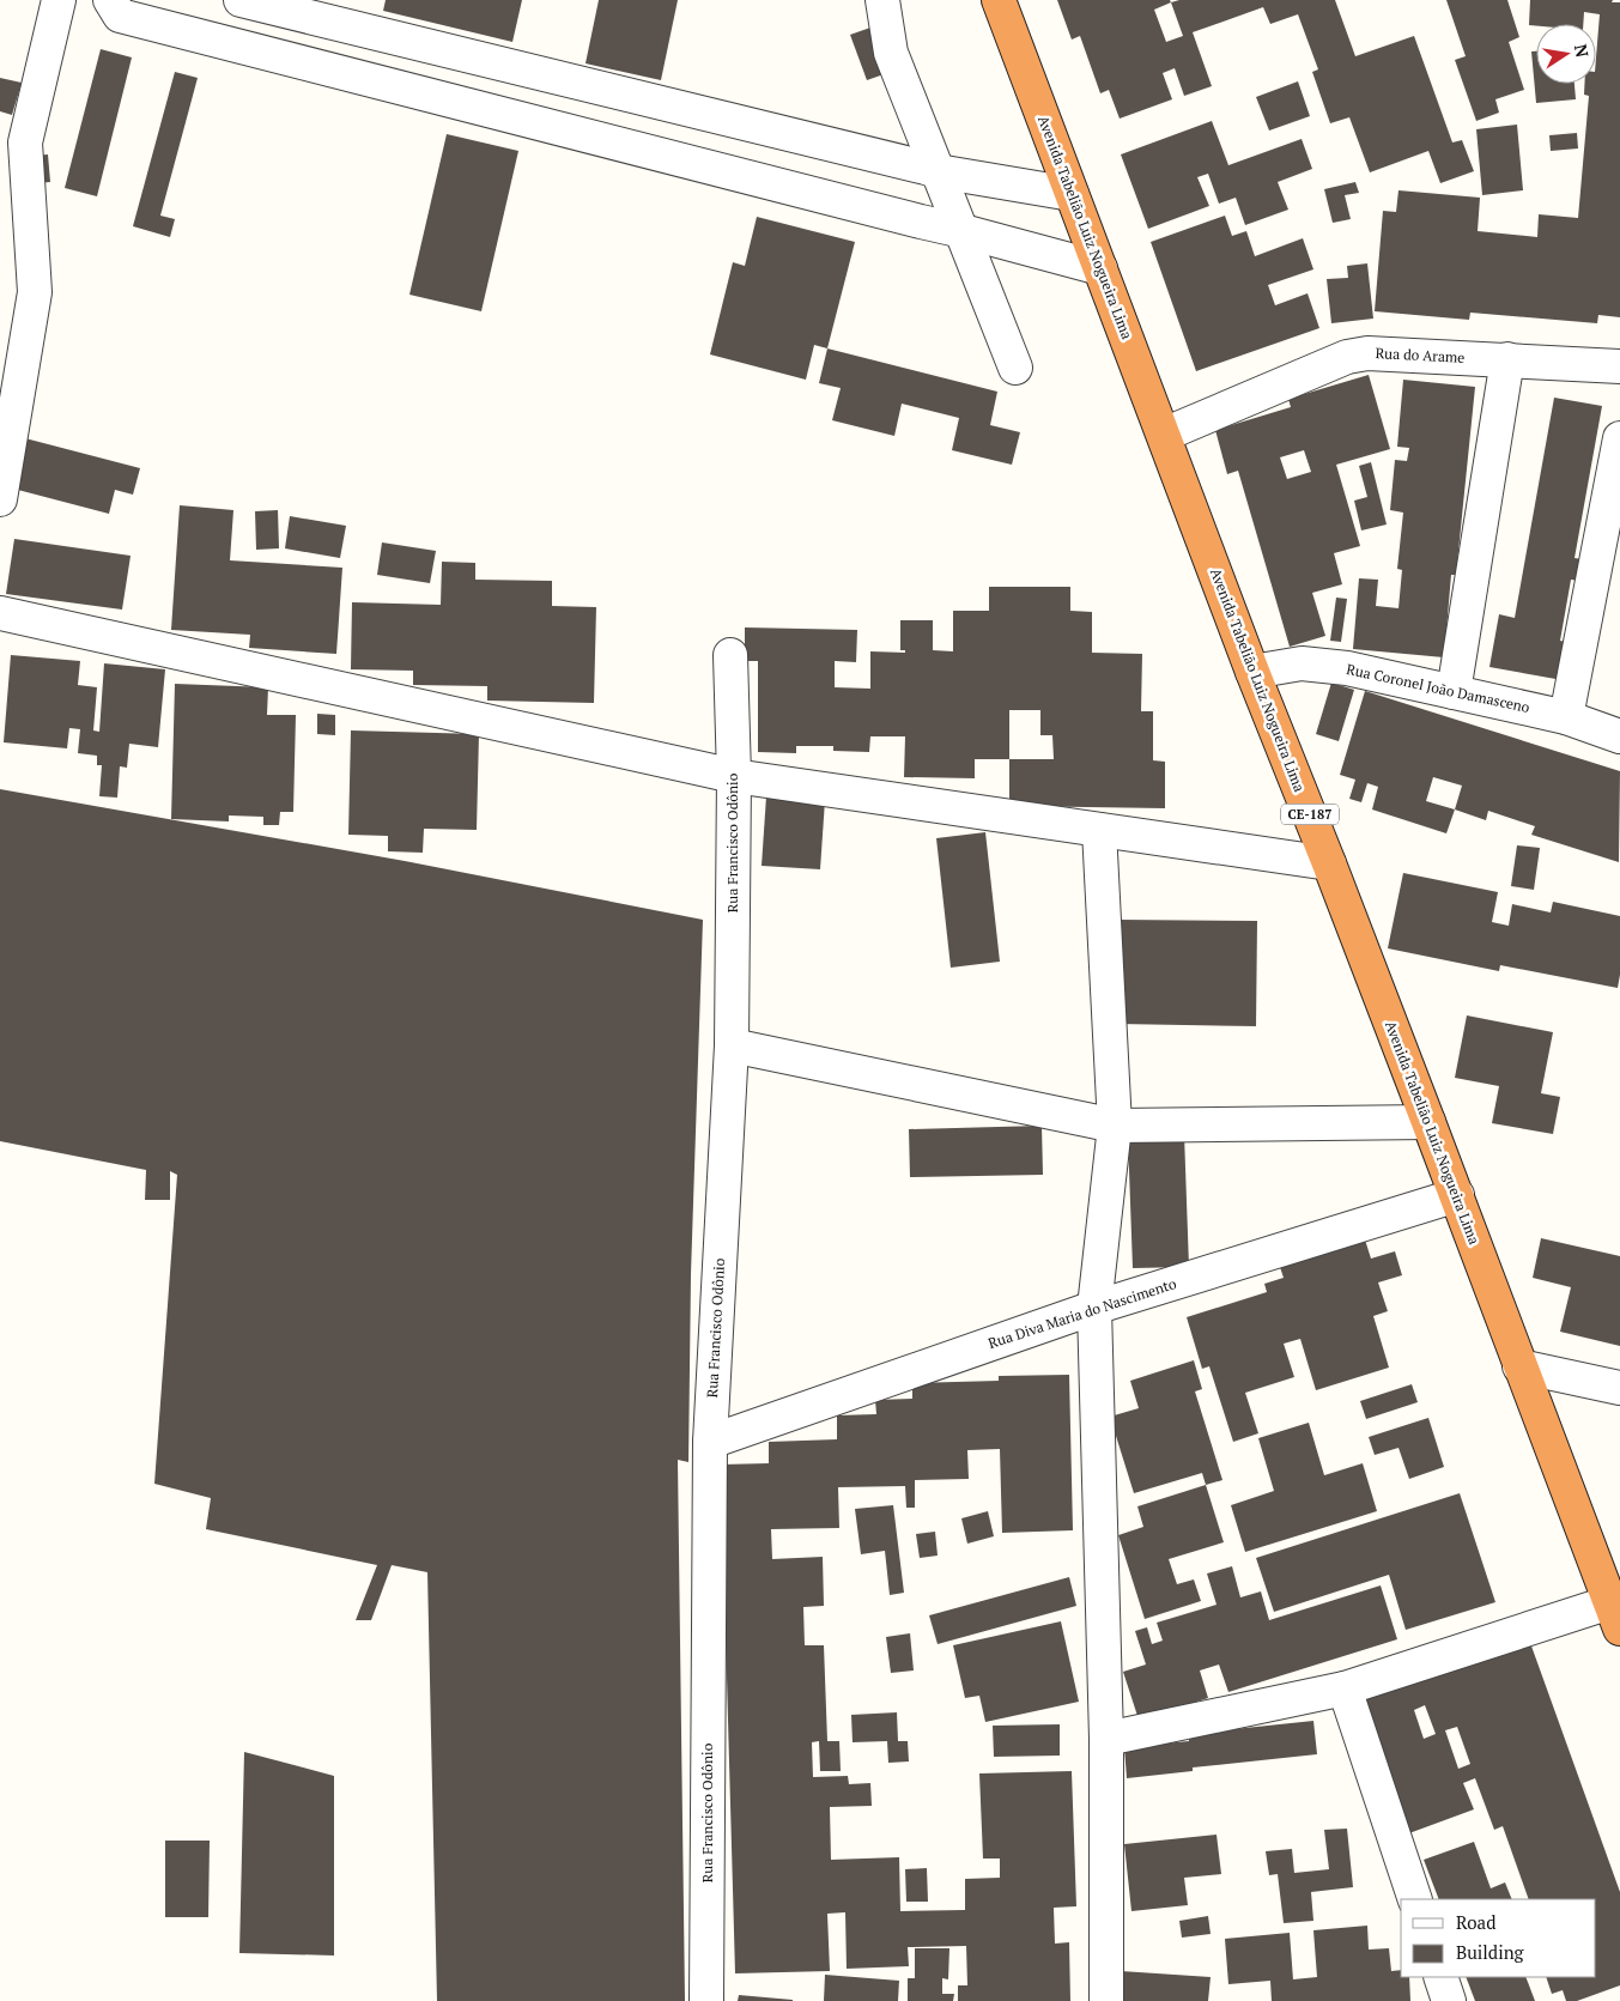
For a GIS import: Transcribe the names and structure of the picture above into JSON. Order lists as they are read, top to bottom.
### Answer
{
  "streets": {
    "highway": ["Avenida Tabelião Luiz Nogueira Lima", "CE-187"],
    "street": [
      "Rua do Arame",
      "Rua Coronel João Damasceno",
      "Rua Francisco Odônio",
      "Rua Diva Maria do Nascimento"
    ]
  },
  "crossings": [
    ["Avenida Tabelião Luiz Nogueira Lima", "Rua do Arame"],
    ["Avenida Tabelião Luiz Nogueira Lima", "Rua Coronel João Damasceno"],
    ["Avenida Tabelião Luiz Nogueira Lima", "Rua Diva Maria do Nascimento"],
    ["Rua Francisco Odônio", "Rua Diva Maria do Nascimento"]
  ],
  "legend": ["Road", "Building"],
  "north": "right"
}
